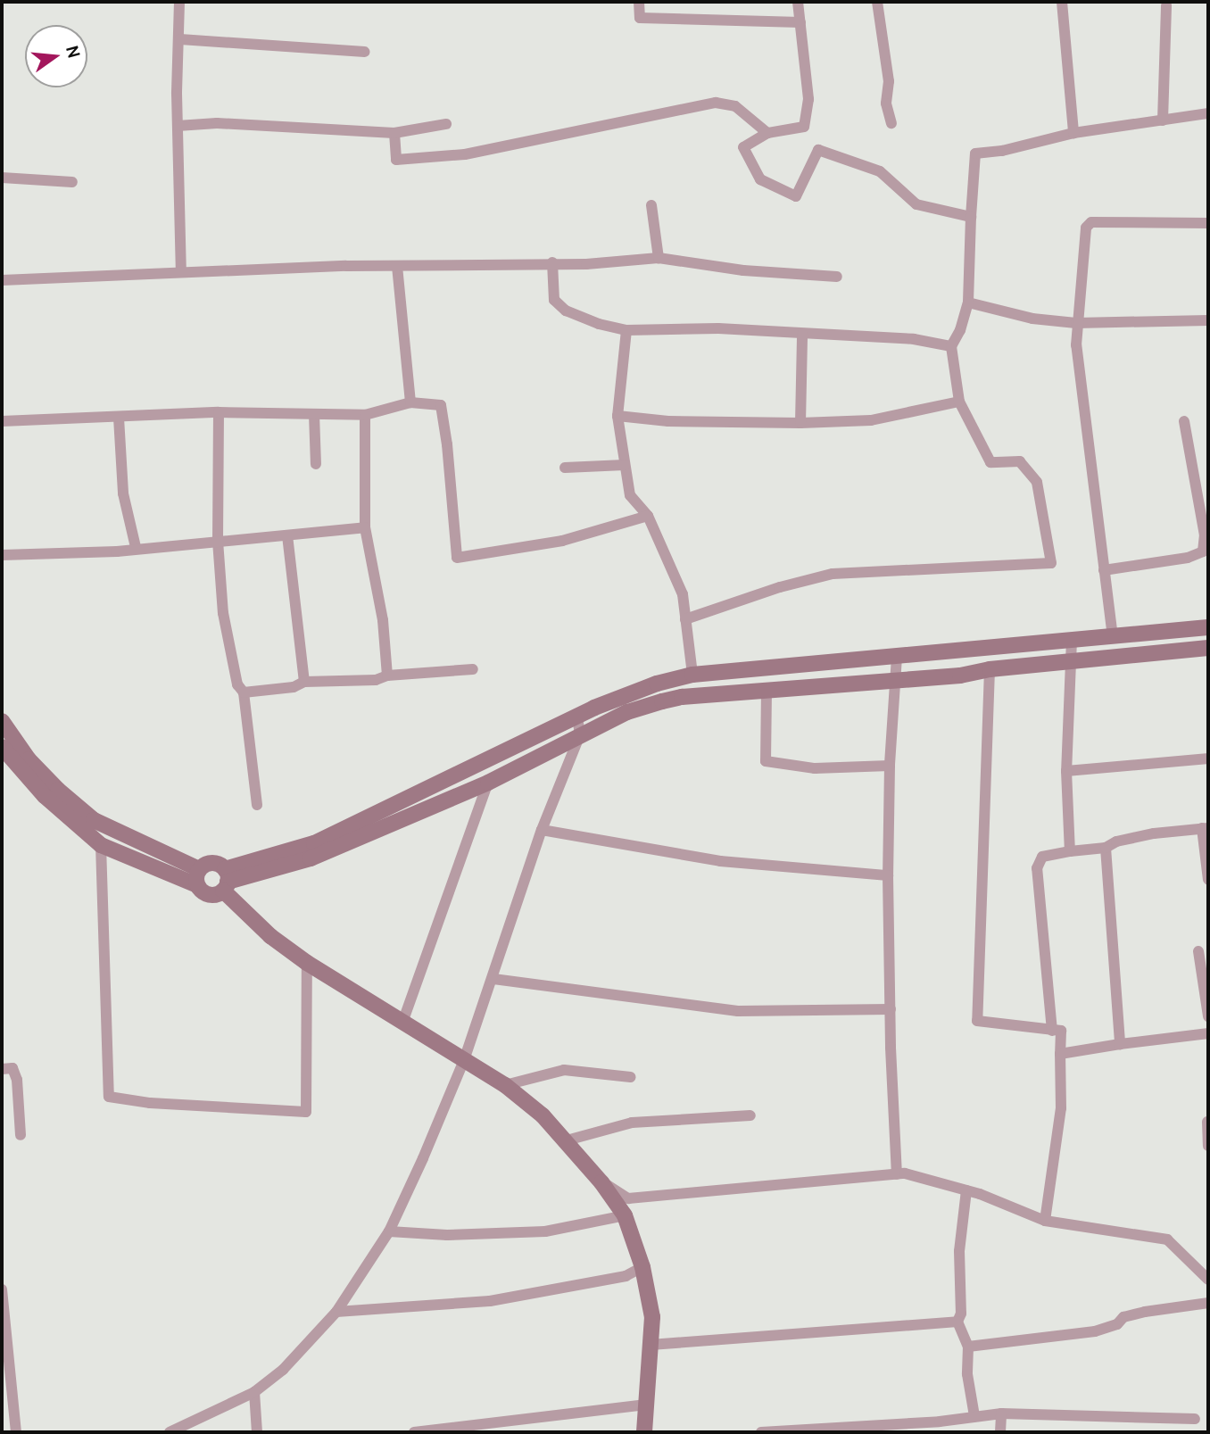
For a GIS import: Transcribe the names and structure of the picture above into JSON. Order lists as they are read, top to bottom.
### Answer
{
  "north": "right"
}
